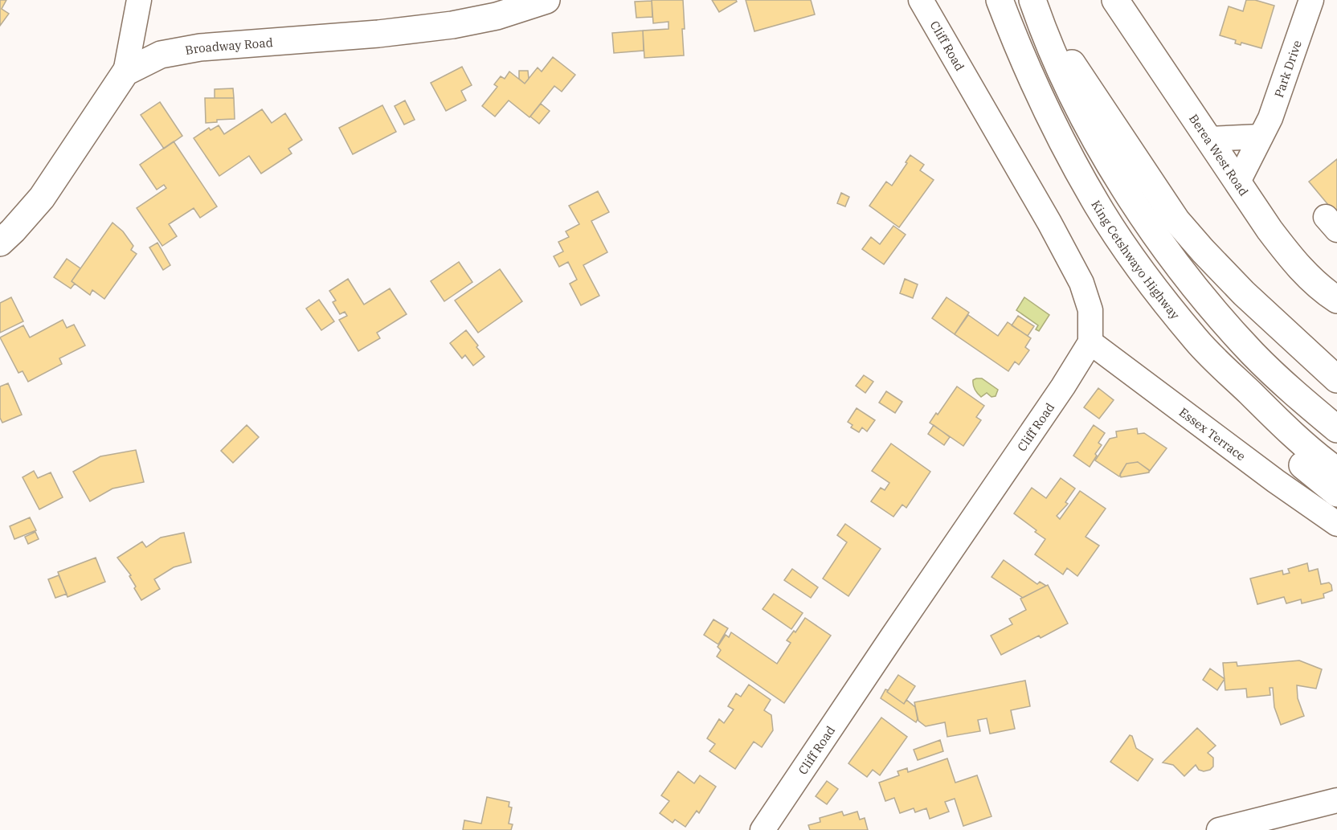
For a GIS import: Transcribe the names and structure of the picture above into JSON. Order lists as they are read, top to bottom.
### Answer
{
  "streets": {
    "main road": ["Broadway Road", "Berea West Road", "King Cetshwayo Highway"],
    "street": ["Cliff Road", "Park Drive", "Essex Terrace"]
  },
  "crossings": [
    ["Cliff Road", "Essex Terrace"],
    ["Park Drive", "Berea West Road"]
  ]
}
